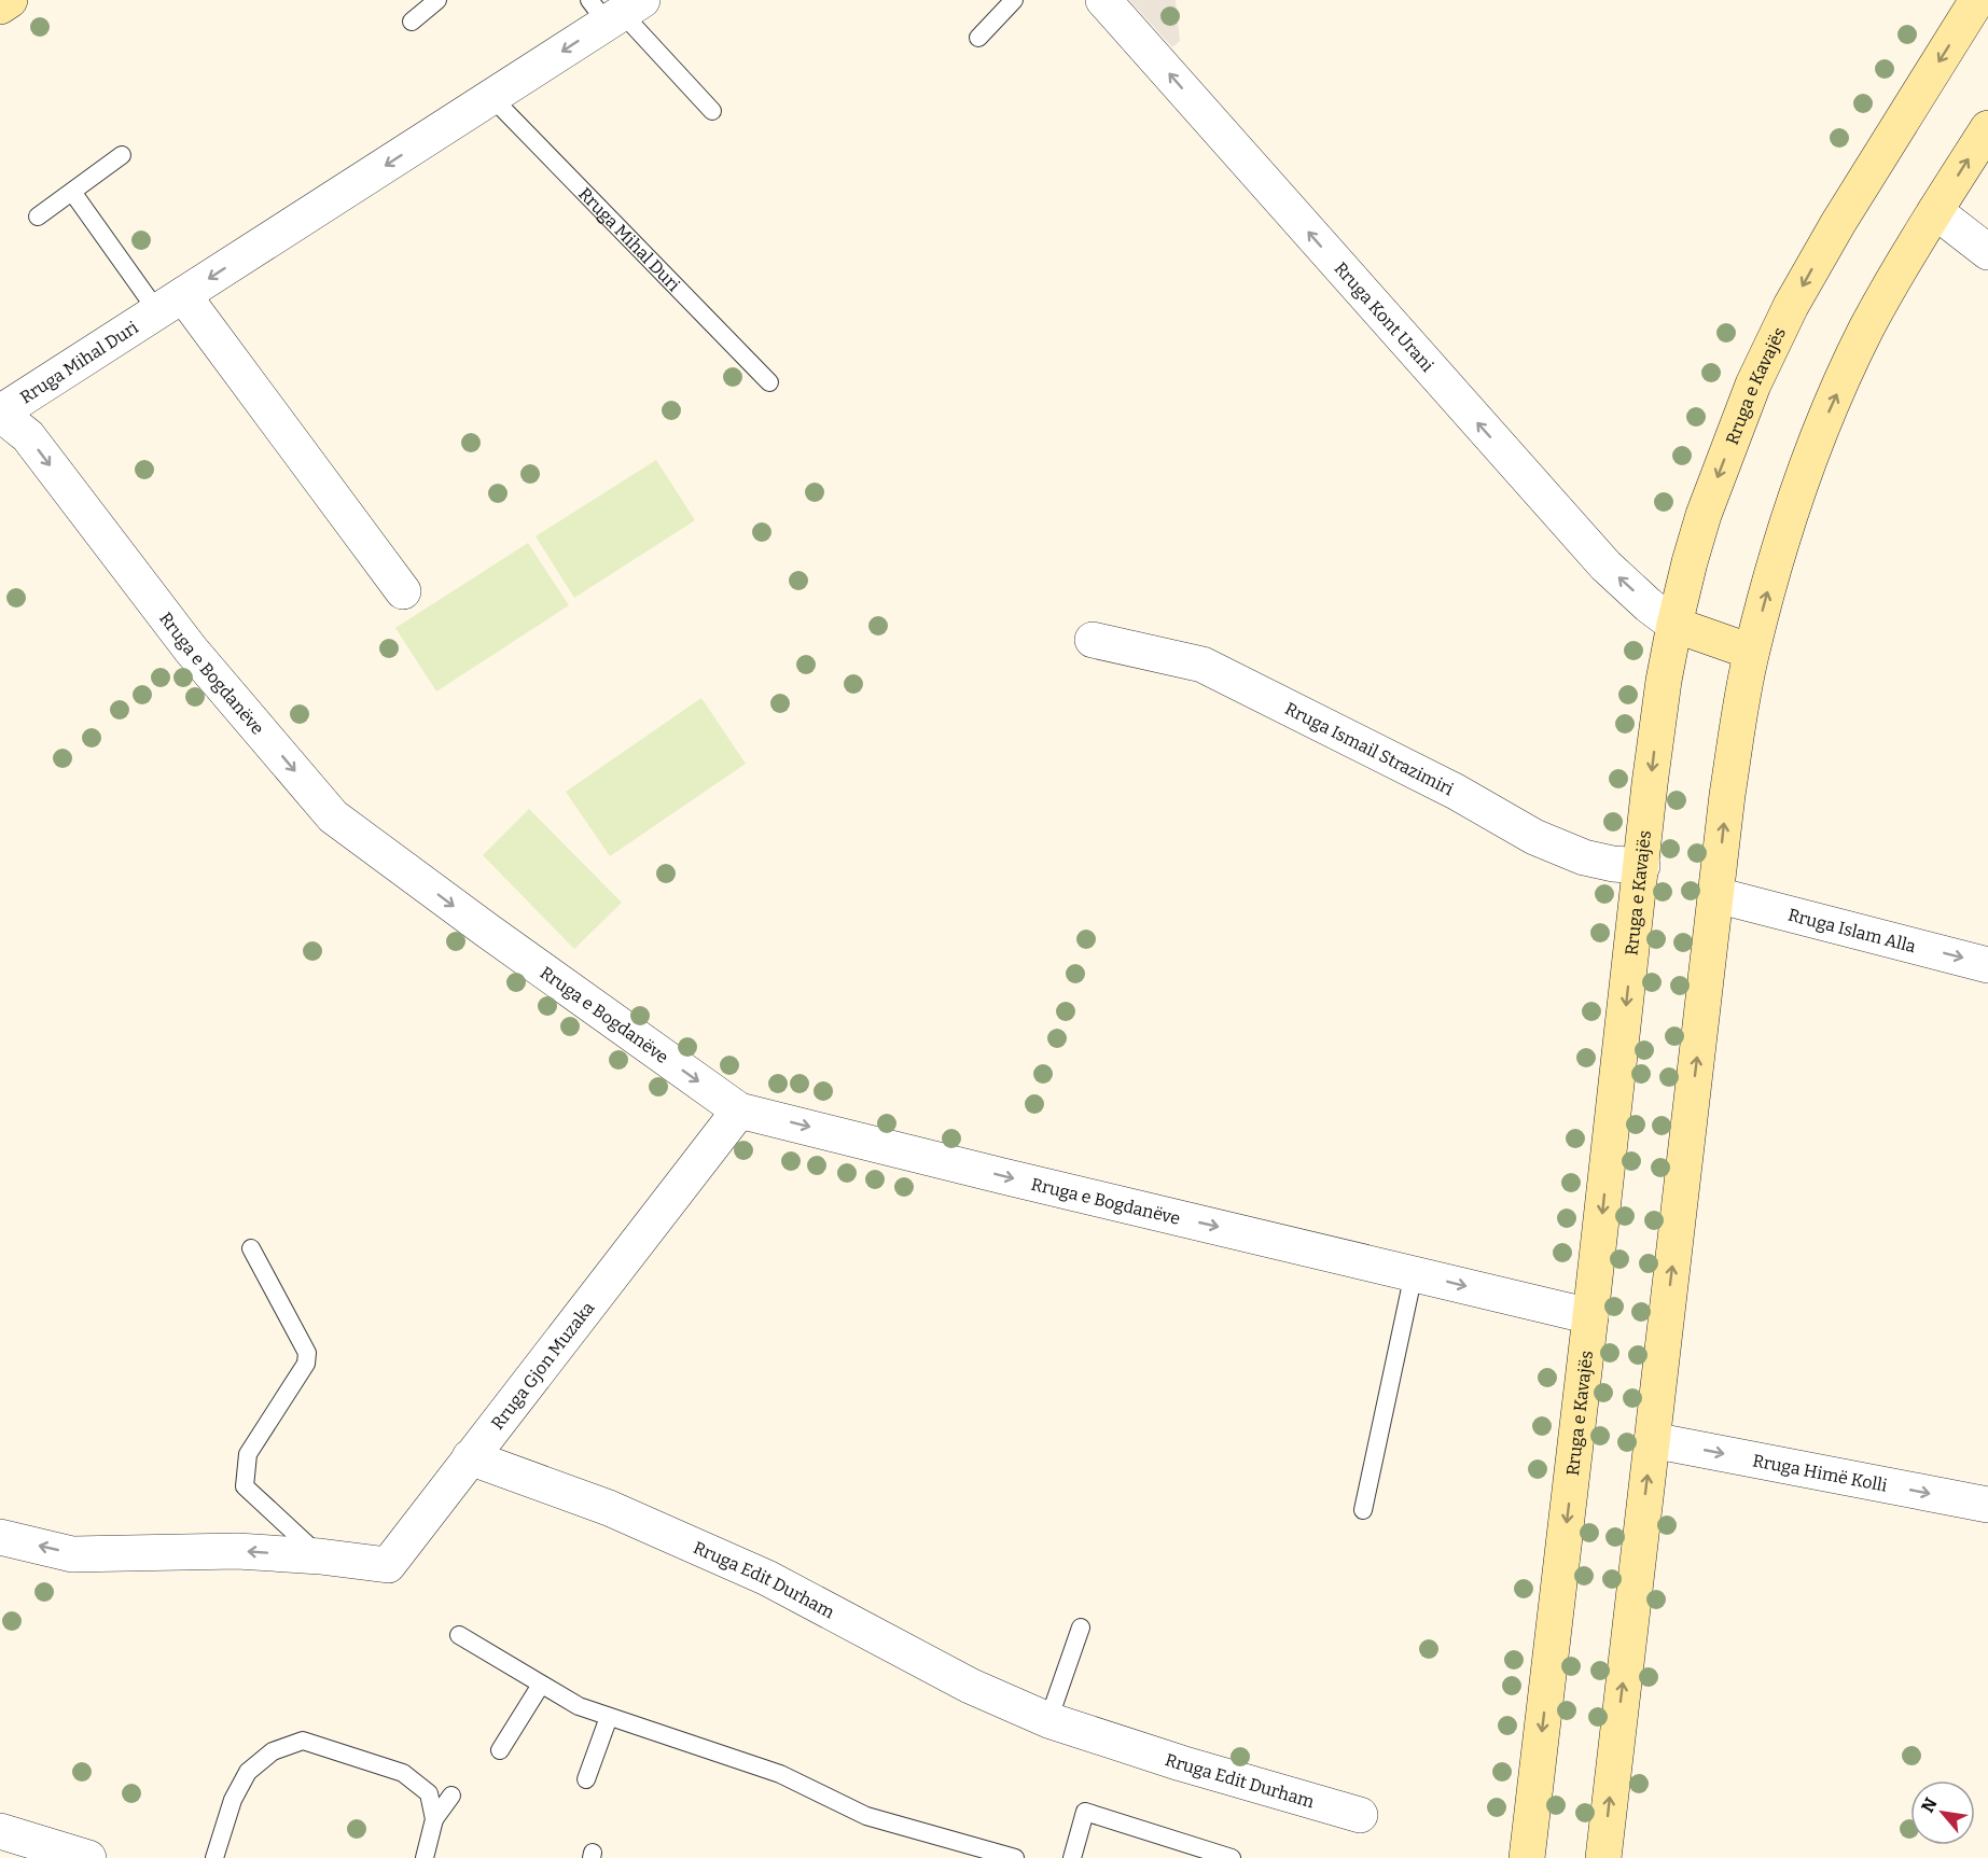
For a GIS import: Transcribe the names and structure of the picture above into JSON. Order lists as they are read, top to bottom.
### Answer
{
  "streets": {
    "main road": ["Rruga e Kavajës"],
    "street": [
      "Rruga Mihal Duri",
      "Rruga Kont Urani",
      "Rruga e Bogdanëve",
      "Rruga Ismail Strazimiri",
      "Rruga Islam Alla",
      "Rruga Gjon Muzaka",
      "Rruga Himë Kolli",
      "Rruga Edit Durham"
    ]
  },
  "crossings": [
    ["Rruga Mihal Duri", "Rruga e Bogdanëve"],
    ["Rruga Kont Urani", "Rruga e Kavajës"],
    ["Rruga e Kavajës", "Rruga e Bogdanëve"],
    ["Rruga e Kavajës", "Rruga Ismail Strazimiri"],
    ["Rruga e Bogdanëve", "Rruga Gjon Muzaka"],
    ["Rruga Gjon Muzaka", "Rruga Edit Durham"]
  ],
  "one_way": [
    "Rruga Kont Urani",
    "Rruga e Bogdanëve",
    "Rruga Islam Alla",
    "Rruga Himë Kolli"
  ],
  "north": "top left"
}
